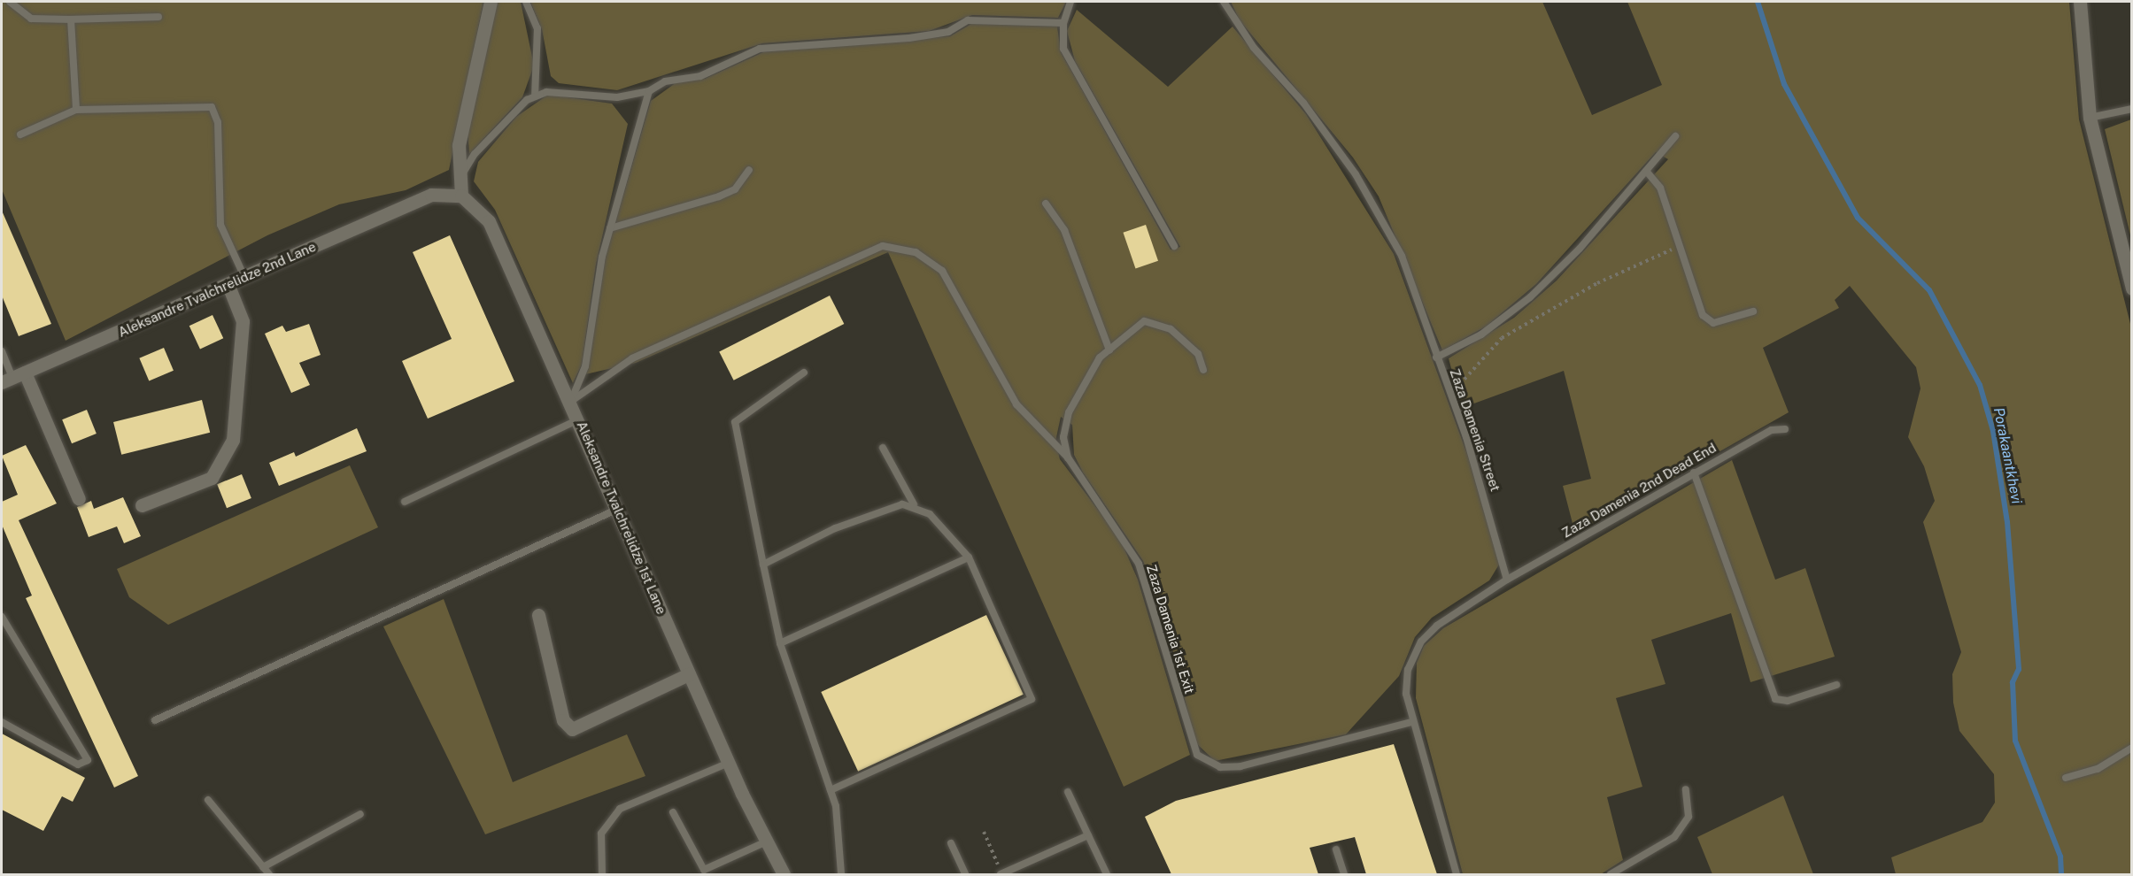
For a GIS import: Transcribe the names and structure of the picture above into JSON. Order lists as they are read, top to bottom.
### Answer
{
  "streets": {
    "street": ["Aleksandre Tvalchrelidze 2nd Lane", "Aleksandre Tvalchrelidze 1st Lane"],
    "lane": ["Zaza Damenia Street", "Zaza Damenia 2nd Dead End", "Zaza Damenia 1st Exit"]
  },
  "crossings": [
    ["Aleksandre Tvalchrelidze 2nd Lane", "Aleksandre Tvalchrelidze 1st Lane"],
    ["Zaza Damenia Street", "Zaza Damenia 2nd Dead End"]
  ],
  "water": ["Porakaantkhevi"]
}
